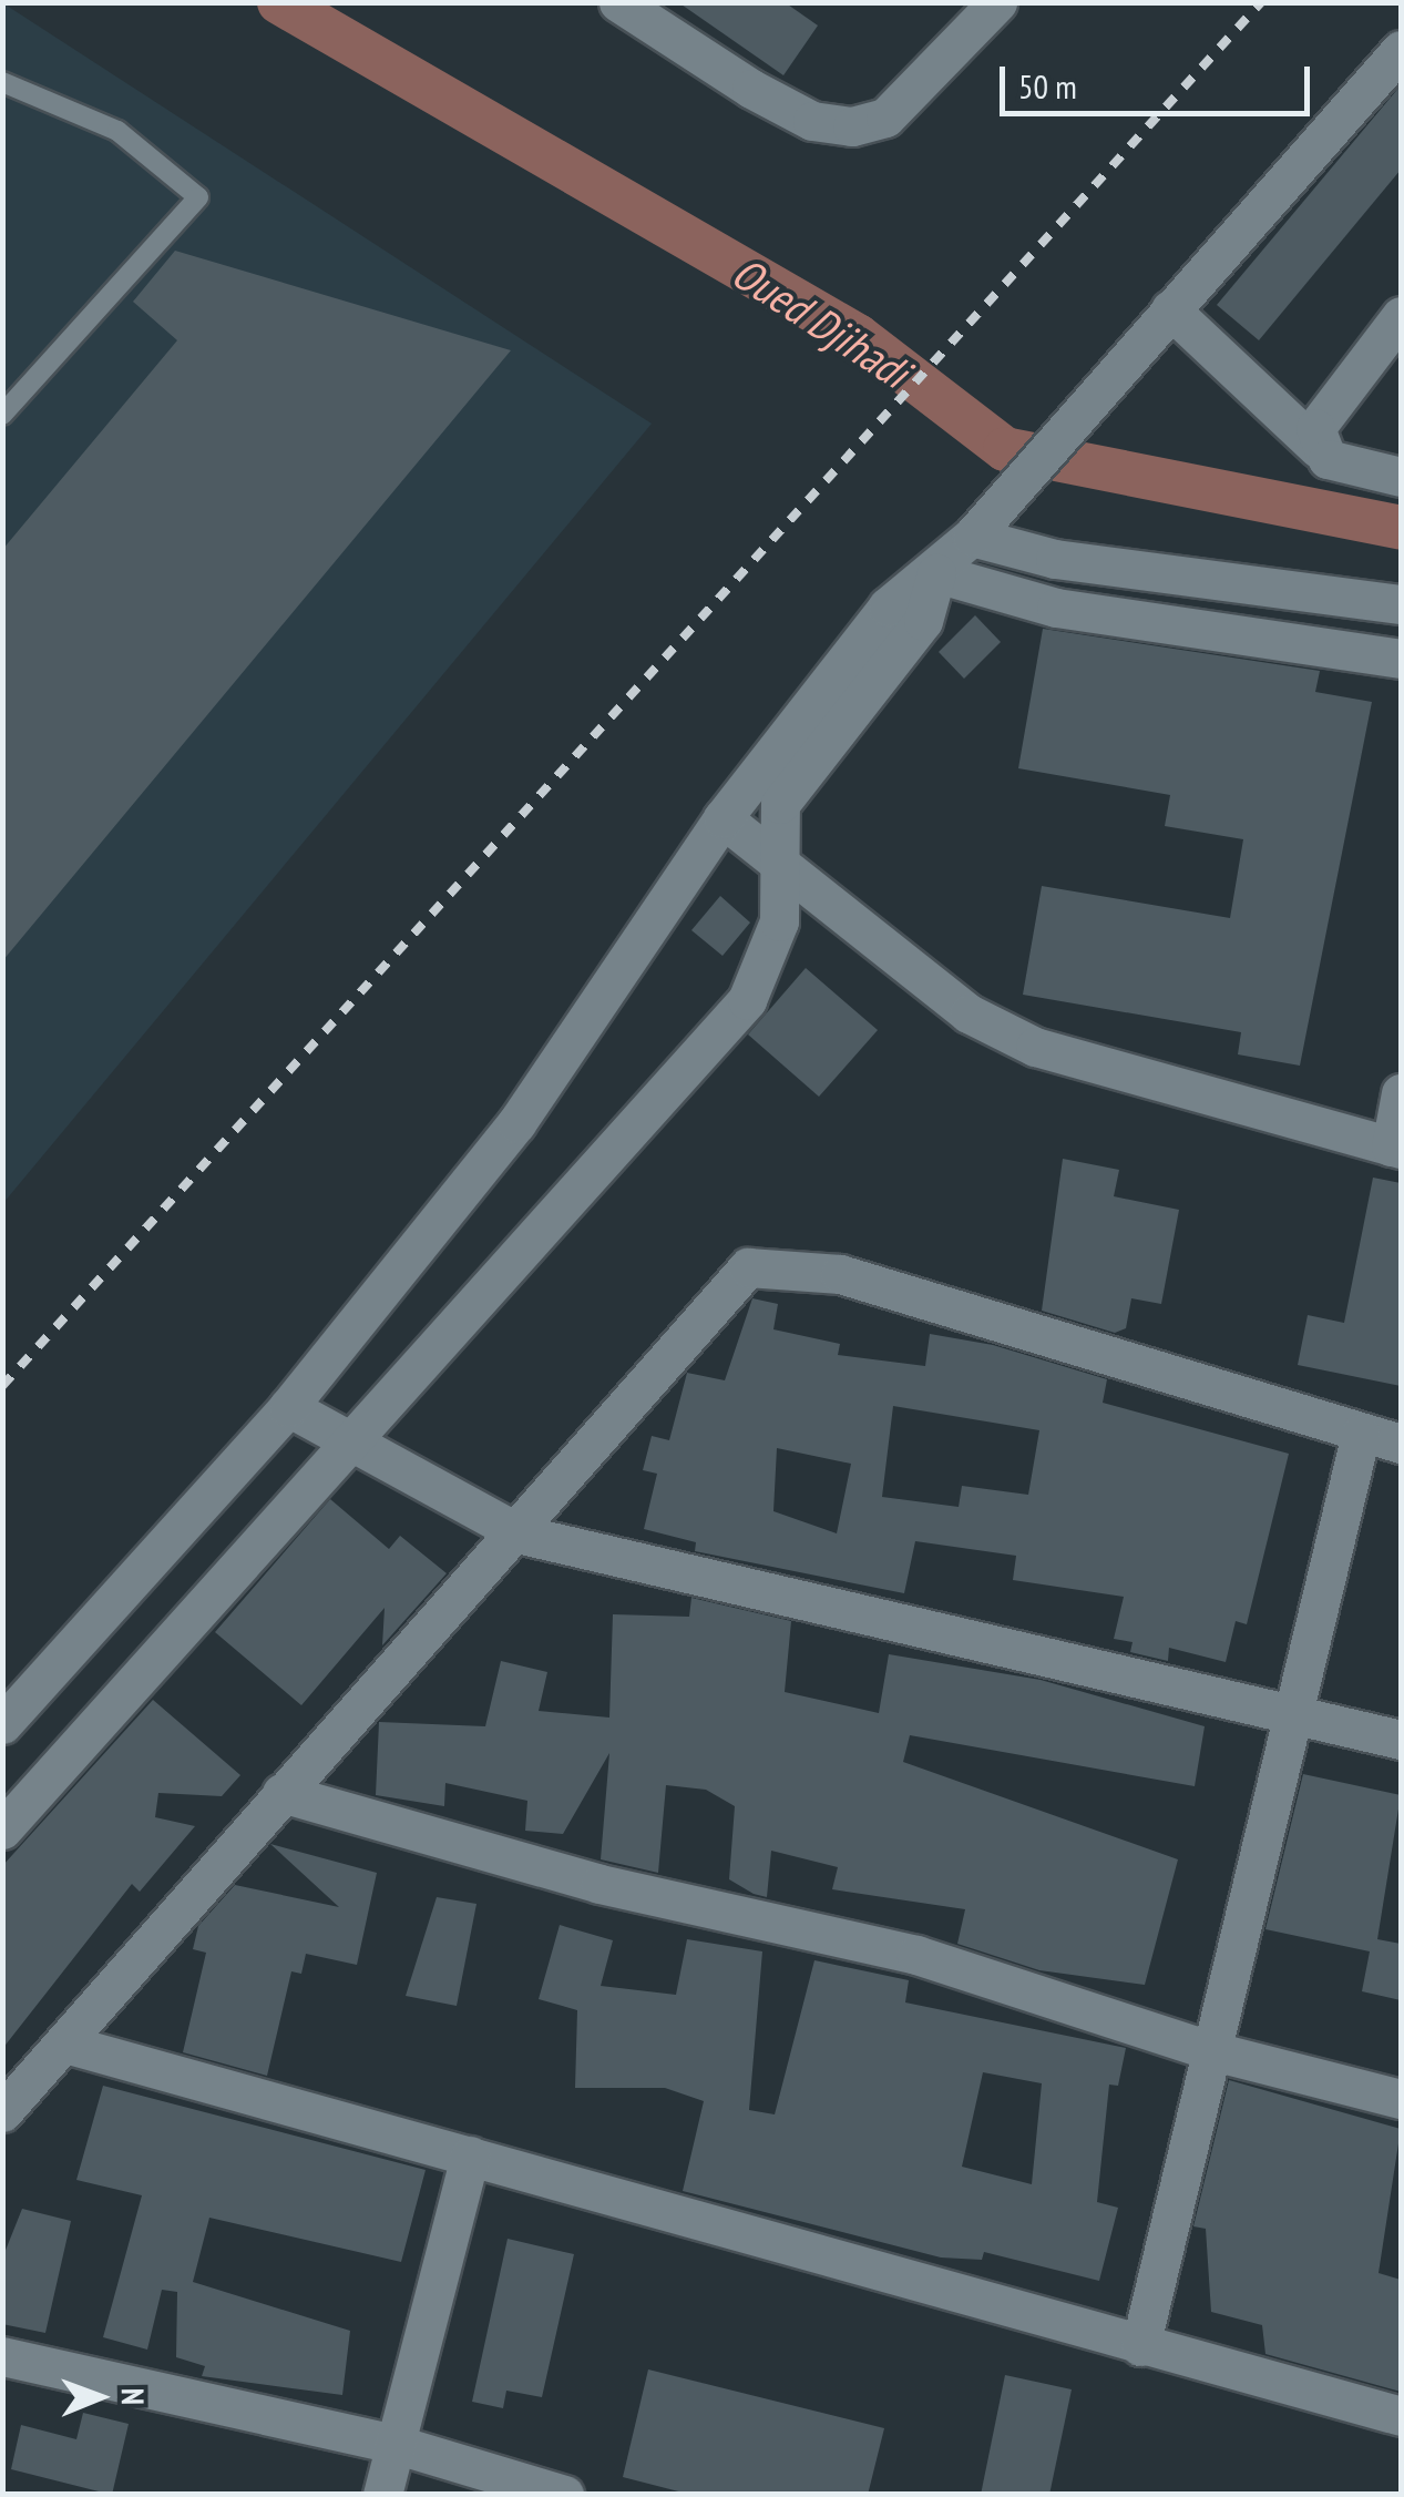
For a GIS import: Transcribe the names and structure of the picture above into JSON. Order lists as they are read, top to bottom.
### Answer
{
  "water": ["Oued Djihadi"],
  "scale_bar": "50 m",
  "north": "right"
}
